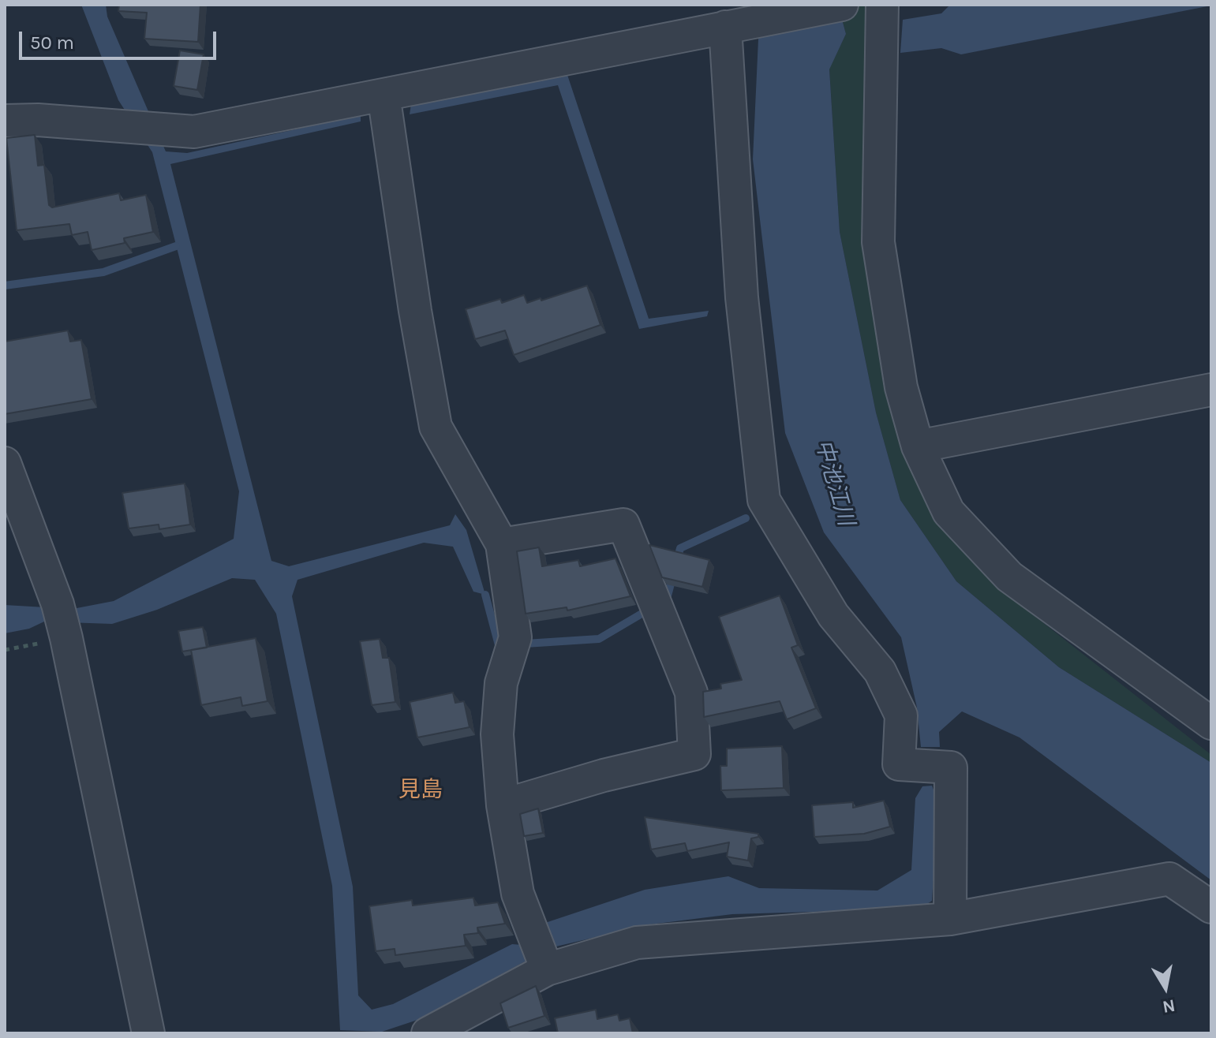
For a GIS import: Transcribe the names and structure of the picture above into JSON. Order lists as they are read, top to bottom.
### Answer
{
  "districts": ["見島"],
  "water": ["中池江川"],
  "scale_bar": "50 m",
  "north": "bottom"
}
